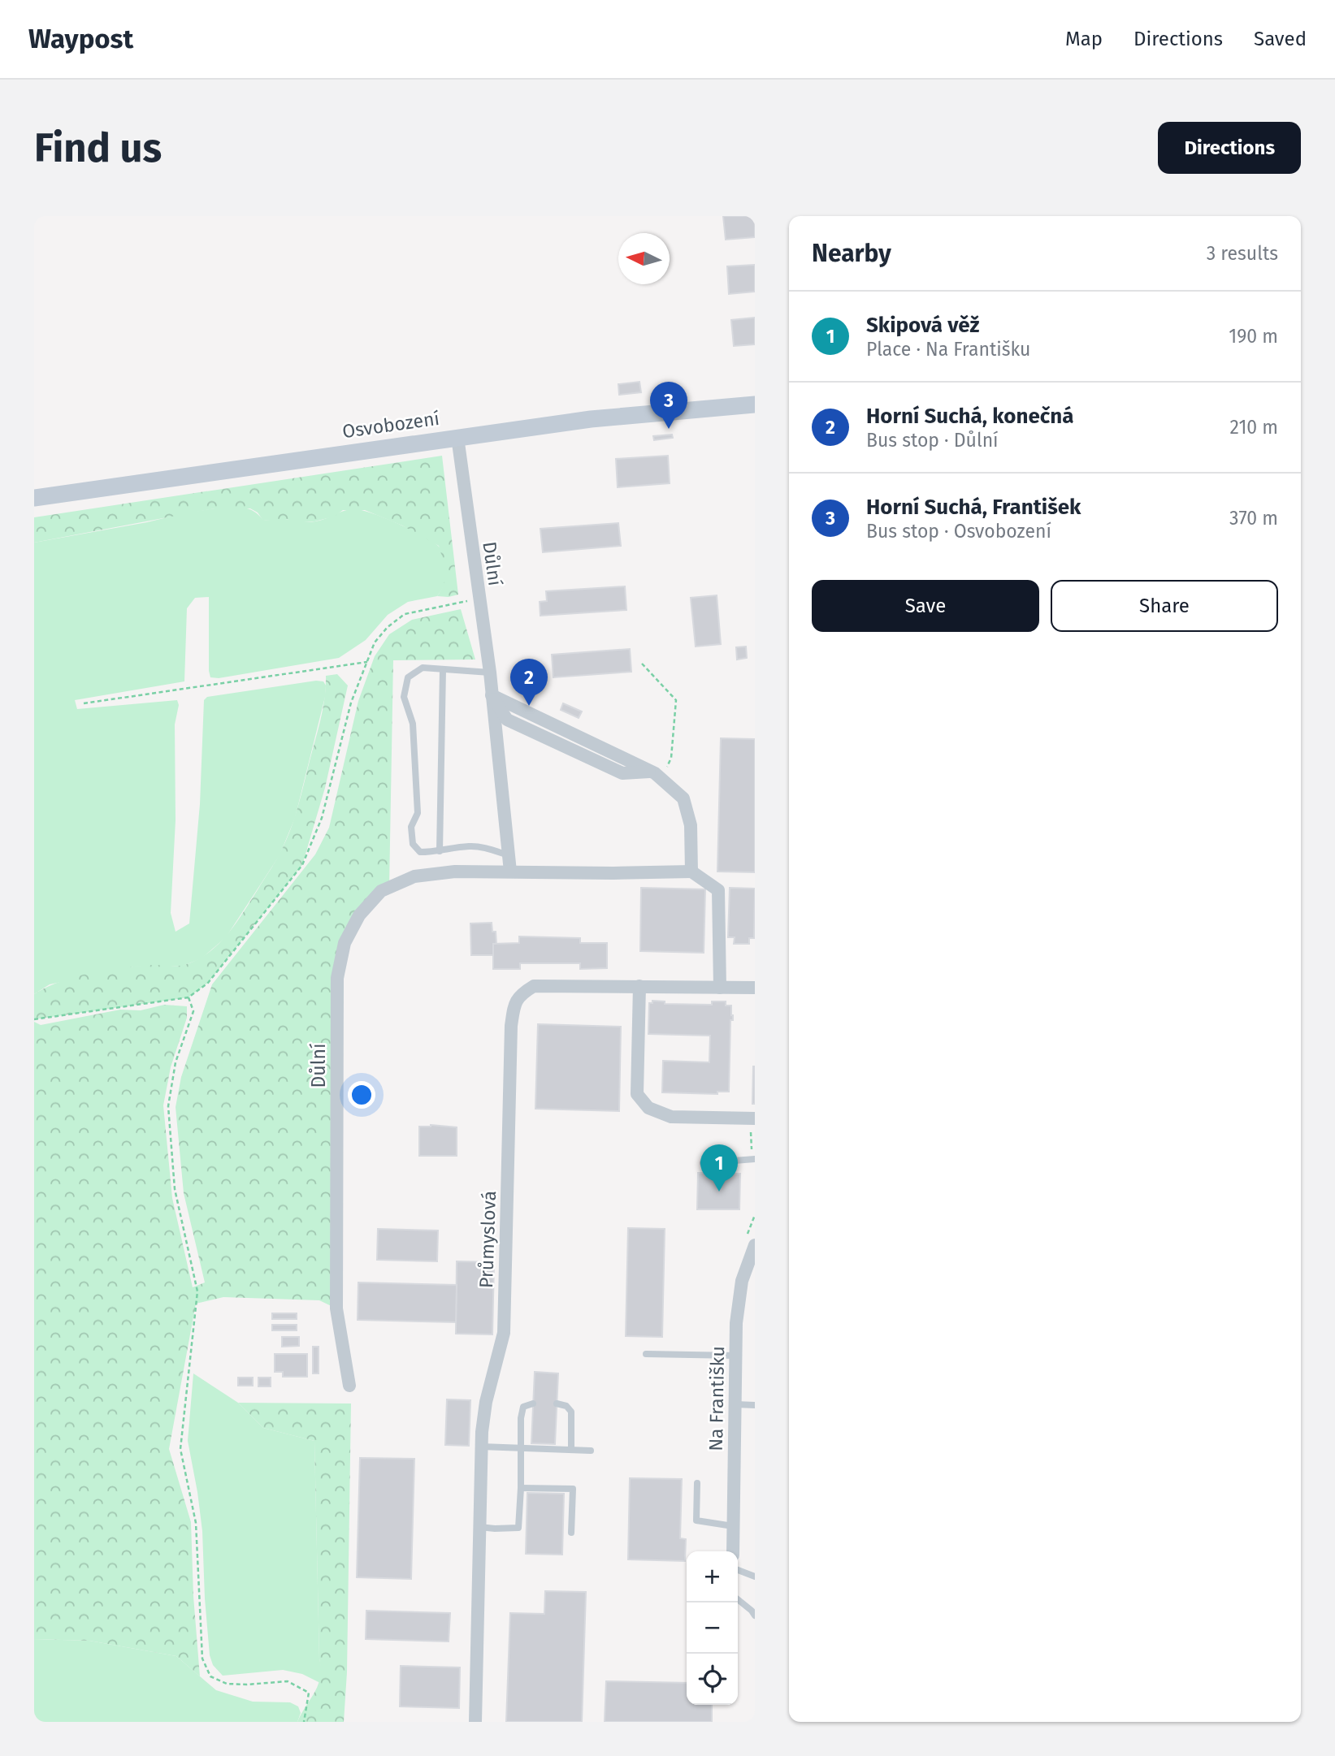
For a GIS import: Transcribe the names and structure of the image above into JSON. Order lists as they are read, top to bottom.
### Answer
{
  "streets": {
    "main road": ["Osvobození"],
    "street": ["Důlní", "Průmyslová", "Na Františku"]
  },
  "crossings": [
    ["Osvobození", "Důlní"]
  ],
  "north": "left",
  "page": {
    "header": "Waypost",
    "nav": ["Map", "Directions", "Saved"],
    "buttons": [
      "Directions",
      ["Save", "Share"]
    ],
    "title": "Find us",
    "heading": ["Nearby", "3 results"],
    "list": [
      {
        "mark": "1",
        "name": "Skipová věž",
        "note": "Place · Na Františku",
        "value": "190 m"
      },
      {
        "mark": "2",
        "name": "Horní Suchá, konečná",
        "note": "Bus stop · Důlní",
        "value": "210 m"
      },
      {
        "mark": "3",
        "name": "Horní Suchá, František",
        "note": "Bus stop · Osvobození",
        "value": "370 m"
      }
    ],
    "pins": ["3", "2", "1"],
    "map_buttons": ["+", "−"]
  }
}
